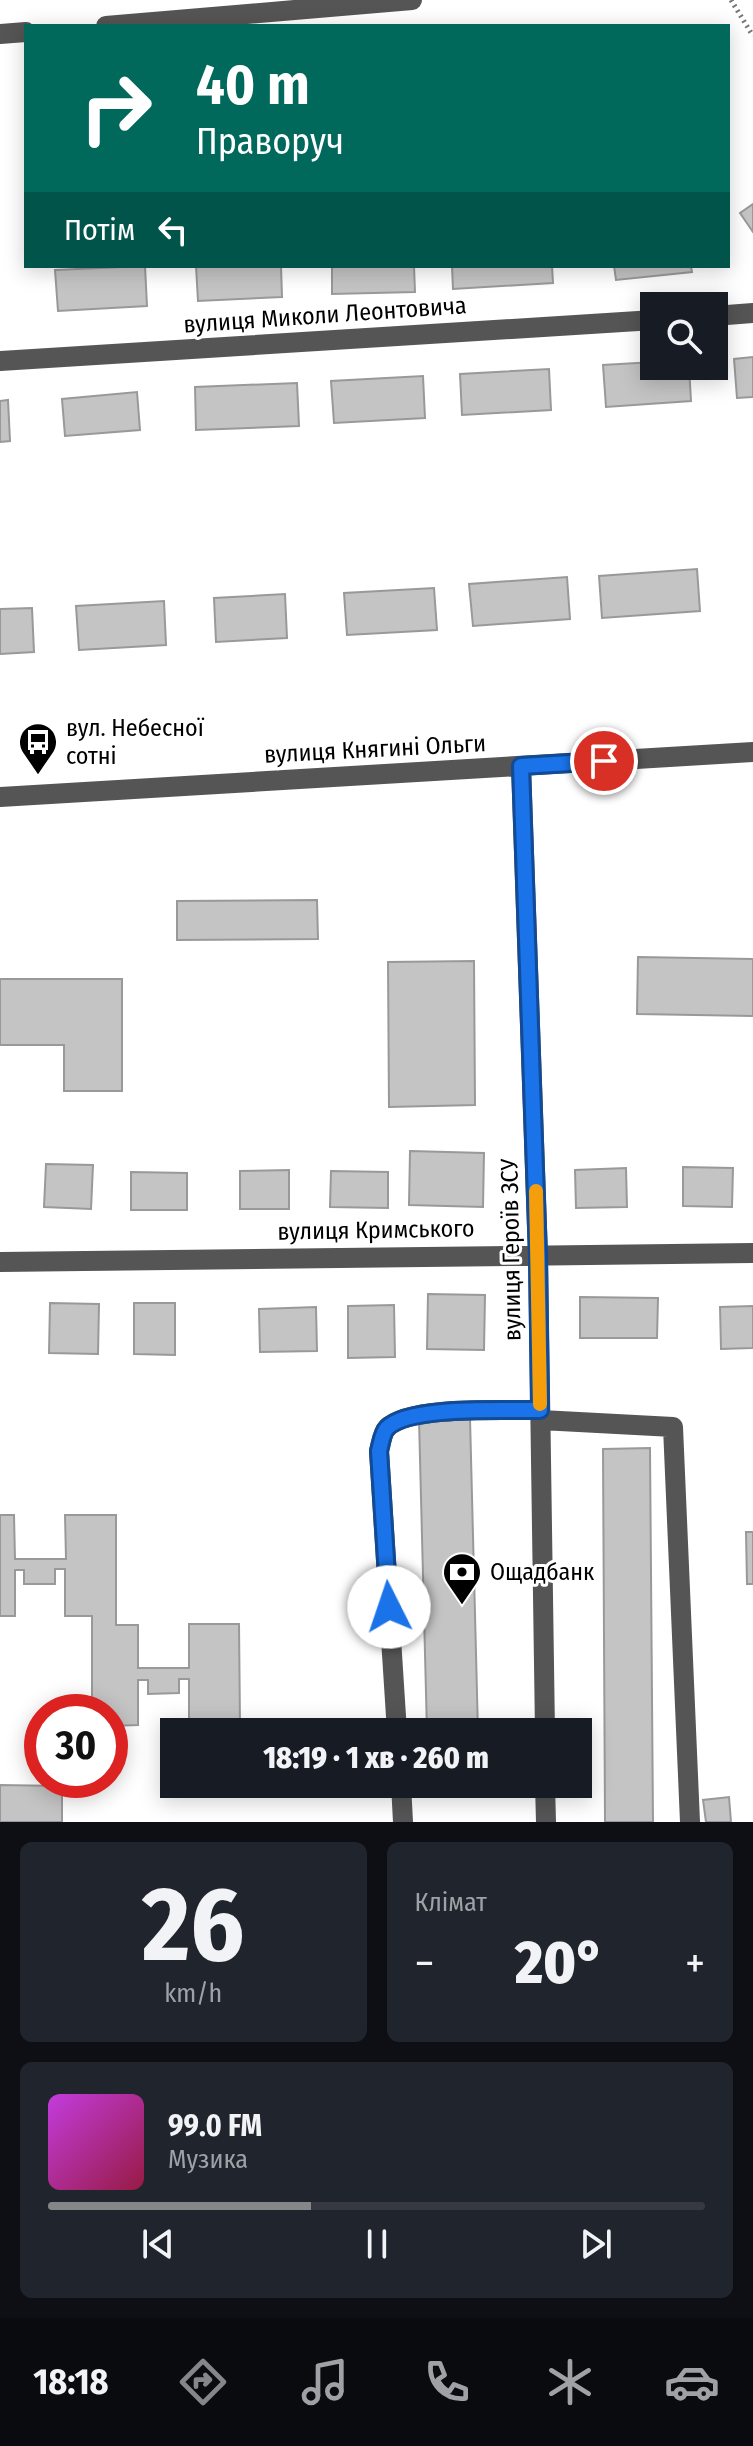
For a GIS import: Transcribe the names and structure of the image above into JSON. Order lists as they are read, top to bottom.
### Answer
{
  "streets": {
    "street": [
      "вулиця Миколи Леонтовича",
      "вулиця Княгині Ольги",
      "вулиця Кримського",
      "вулиця Героїв ЗСУ"
    ]
  },
  "crossings": [
    ["вулиця Княгині Ольги", "вулиця Героїв ЗСУ"],
    ["вулиця Кримського", "вулиця Героїв ЗСУ"]
  ],
  "places": {
    "bus stop": ["вул. Небесної сотні"],
    "bank": ["Ощадбанк"]
  },
  "page": {
    "turn": ["40 m", "Праворуч"],
    "then": "Потім",
    "limit": "30",
    "trip": "18:19 · 1 хв · 260 m",
    "tile": [
      ["26", "km/h"],
      "Клімат"
    ],
    "heat": ["−", "20°", "+"],
    "song": ["99.0 FM", "Музика"],
    "tabs": "18:18"
  }
}
